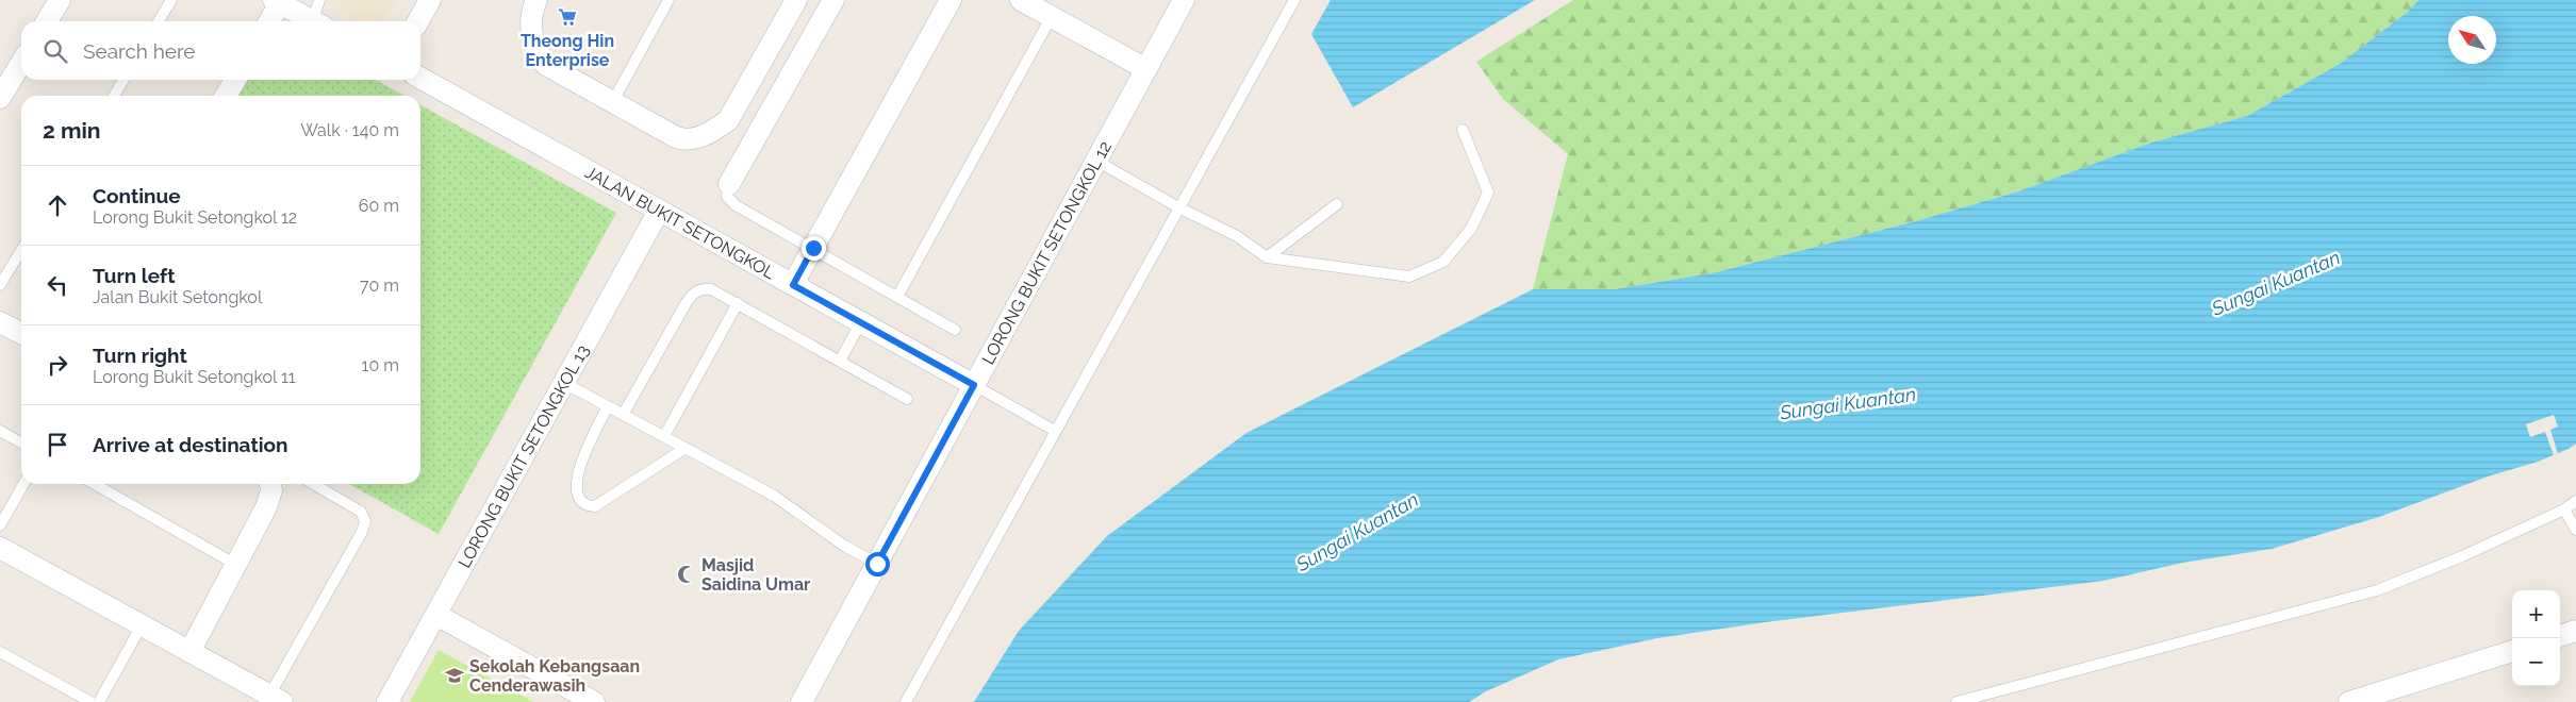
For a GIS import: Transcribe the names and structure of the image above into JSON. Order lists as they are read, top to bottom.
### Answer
{
  "streets": {
    "street": ["JALAN BUKIT SETONGKOL", "LORONG BUKIT SETONGKOL 12", "LORONG BUKIT SETONGKOL 13"]
  },
  "crossings": [
    ["JALAN BUKIT SETONGKOL", "LORONG BUKIT SETONGKOL 12"],
    ["JALAN BUKIT SETONGKOL", "LORONG BUKIT SETONGKOL 13"]
  ],
  "water": ["Sungai Kuantan"],
  "places": {
    "supermarket": ["Theong Hin Enterprise"],
    "mosque": ["Masjid Saidina Umar"],
    "school or university": ["Sekolah Kebangsaan Cenderawasih"]
  },
  "north": "top left",
  "page": {
    "search": "Search here",
    "heading": ["2 min", "Walk · 140 m"],
    "list": [
      ["Continue", "Lorong Bukit Setongkol 12", "60 m"],
      ["Turn left", "Jalan Bukit Setongkol", "70 m"],
      ["Turn right", "Lorong Bukit Setongkol 11", "10 m"],
      "Arrive at destination"
    ],
    "map_buttons": ["+", "−"]
  }
}
